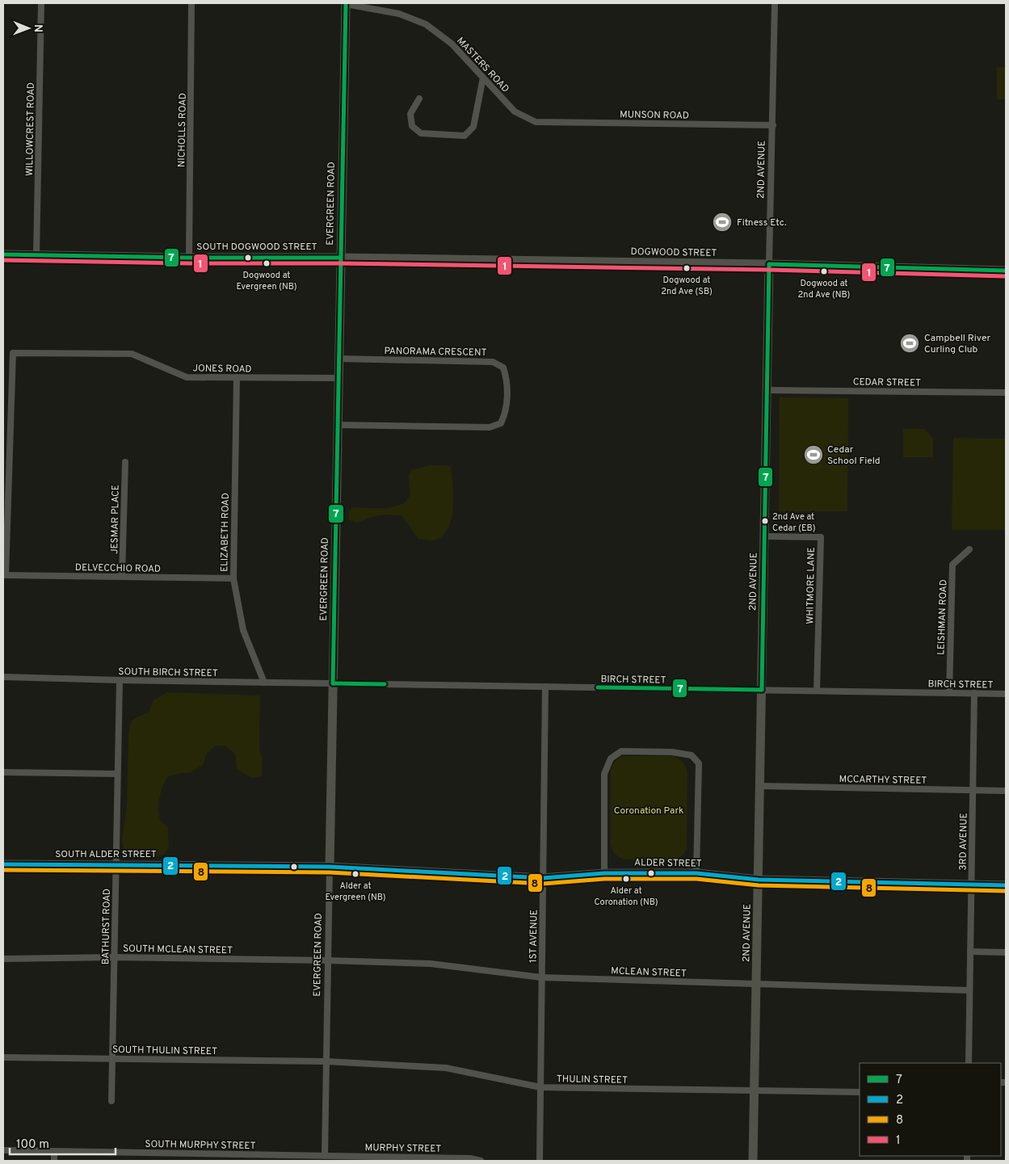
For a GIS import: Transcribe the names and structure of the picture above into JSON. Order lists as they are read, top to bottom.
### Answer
{
  "streets": {
    "street": [
      "MASTERS ROAD",
      "MUNSON ROAD",
      "WILLOWCREST ROAD",
      "NICHOLLS ROAD",
      "2ND AVENUE",
      "EVERGREEN ROAD",
      "SOUTH DOGWOOD STREET",
      "DOGWOOD STREET",
      "PANORAMA CRESCENT",
      "JONES ROAD",
      "CEDAR STREET",
      "JESMAR PLACE",
      "ELIZABETH ROAD",
      "DELVECCHIO ROAD",
      "WHITMORE LANE",
      "LEISHMAN ROAD",
      "SOUTH BIRCH STREET",
      "BIRCH STREET",
      "MCCARTHY STREET",
      "3RD AVENUE",
      "SOUTH ALDER STREET",
      "ALDER STREET",
      "BATHURST ROAD",
      "1ST AVENUE",
      "SOUTH MCLEAN STREET",
      "MCLEAN STREET",
      "SOUTH THULIN STREET",
      "THULIN STREET",
      "SOUTH MURPHY STREET",
      "MURPHY STREET"
    ]
  },
  "crossings": [
    ["MASTERS ROAD", "MUNSON ROAD"],
    ["MASTERS ROAD", "EVERGREEN ROAD"],
    ["MUNSON ROAD", "2ND AVENUE"],
    ["WILLOWCREST ROAD", "SOUTH DOGWOOD STREET"],
    ["NICHOLLS ROAD", "SOUTH DOGWOOD STREET"],
    ["2ND AVENUE", "DOGWOOD STREET"],
    ["2ND AVENUE", "CEDAR STREET"],
    ["2ND AVENUE", "WHITMORE LANE"],
    ["2ND AVENUE", "BIRCH STREET"],
    ["2ND AVENUE", "MCCARTHY STREET"],
    ["2ND AVENUE", "ALDER STREET"],
    ["2ND AVENUE", "MCLEAN STREET"],
    ["2ND AVENUE", "THULIN STREET"],
    ["EVERGREEN ROAD", "SOUTH DOGWOOD STREET"],
    ["EVERGREEN ROAD", "DOGWOOD STREET"],
    ["EVERGREEN ROAD", "PANORAMA CRESCENT"],
    ["EVERGREEN ROAD", "JONES ROAD"],
    ["EVERGREEN ROAD", "SOUTH BIRCH STREET"],
    ["EVERGREEN ROAD", "BIRCH STREET"],
    ["EVERGREEN ROAD", "SOUTH ALDER STREET"],
    ["EVERGREEN ROAD", "ALDER STREET"],
    ["EVERGREEN ROAD", "SOUTH MCLEAN STREET"],
    ["EVERGREEN ROAD", "MCLEAN STREET"],
    ["EVERGREEN ROAD", "SOUTH THULIN STREET"],
    ["EVERGREEN ROAD", "THULIN STREET"],
    ["EVERGREEN ROAD", "SOUTH MURPHY STREET"],
    ["EVERGREEN ROAD", "MURPHY STREET"],
    ["SOUTH DOGWOOD STREET", "DOGWOOD STREET"],
    ["JONES ROAD", "ELIZABETH ROAD"],
    ["JONES ROAD", "DELVECCHIO ROAD"],
    ["JESMAR PLACE", "DELVECCHIO ROAD"],
    ["ELIZABETH ROAD", "DELVECCHIO ROAD"],
    ["ELIZABETH ROAD", "SOUTH BIRCH STREET"],
    ["WHITMORE LANE", "BIRCH STREET"],
    ["LEISHMAN ROAD", "BIRCH STREET"],
    ["SOUTH BIRCH STREET", "BIRCH STREET"],
    ["SOUTH BIRCH STREET", "BATHURST ROAD"],
    ["BIRCH STREET", "3RD AVENUE"],
    ["BIRCH STREET", "1ST AVENUE"],
    ["MCCARTHY STREET", "3RD AVENUE"],
    ["3RD AVENUE", "ALDER STREET"],
    ["3RD AVENUE", "MCLEAN STREET"],
    ["SOUTH ALDER STREET", "ALDER STREET"],
    ["SOUTH ALDER STREET", "BATHURST ROAD"],
    ["ALDER STREET", "1ST AVENUE"],
    ["BATHURST ROAD", "SOUTH MCLEAN STREET"],
    ["BATHURST ROAD", "SOUTH THULIN STREET"],
    ["1ST AVENUE", "MCLEAN STREET"],
    ["1ST AVENUE", "THULIN STREET"],
    ["SOUTH MCLEAN STREET", "MCLEAN STREET"],
    ["SOUTH THULIN STREET", "THULIN STREET"],
    ["SOUTH MURPHY STREET", "MURPHY STREET"]
  ],
  "parks": ["Coronation Park"],
  "places": {
    "sports": ["Fitness Etc.", "Campbell River Curling Club", "Cedar School Field"],
    "other": [
      "Dogwood at Evergreen (NB)",
      "Dogwood at 2nd Ave (SB)",
      "Dogwood at 2nd Ave (NB)",
      "2nd Ave at Cedar (EB)",
      "Alder at Evergreen (NB)",
      "Alder at Coronation (NB)"
    ]
  },
  "lines": [
    "transit line 7",
    "transit line 1",
    "transit line 2",
    "transit line 8"
  ],
  "legend": [
    "7",
    "2",
    "8",
    "1"
  ],
  "scale_bar": "100 m",
  "north": "right"
}
